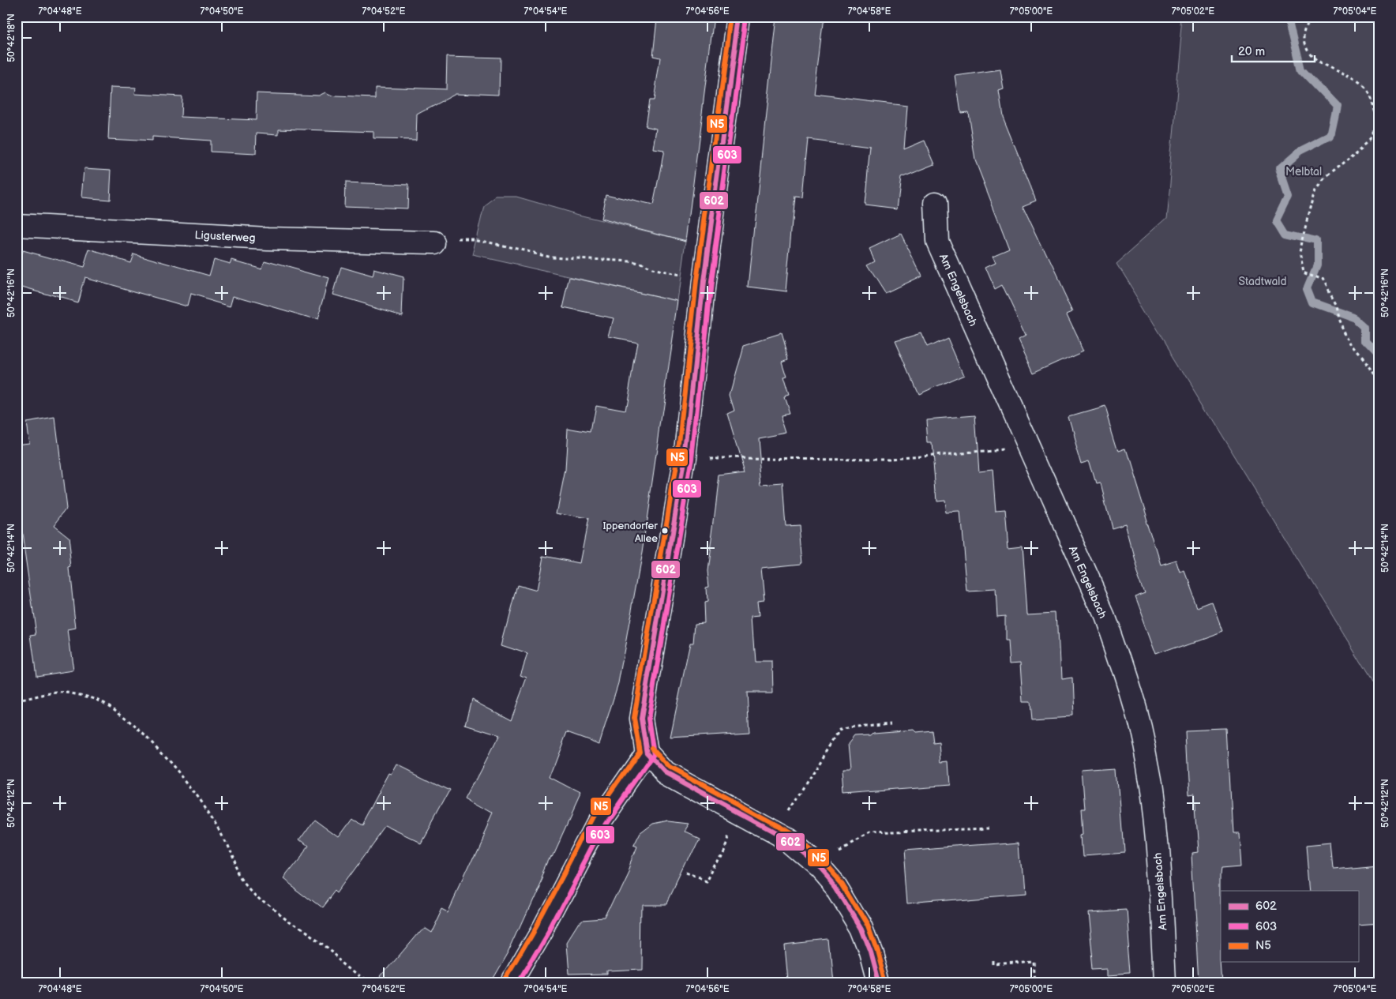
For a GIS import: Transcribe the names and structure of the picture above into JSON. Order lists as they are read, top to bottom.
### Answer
{
  "streets": {
    "street": ["Ligusterweg", "Am Engelsbach"]
  },
  "parks": ["Melbtal", "Stadtwald"],
  "places": ["Ippendorfer Allee"],
  "lines": ["transit line 602", "transit line N5", "transit line 603"],
  "legend": ["602", "603", "N5"],
  "scale_bar": "20 m",
  "coordinates": [
    "7°04'48\"E",
    "7°04'50\"E",
    "7°04'52\"E",
    "7°04'54\"E",
    "7°04'56\"E",
    "7°04'58\"E",
    "7°05'00\"E",
    "7°05'02\"E",
    "7°05'04\"E",
    "50°42'18\"N",
    "50°42'16\"N",
    "50°42'14\"N",
    "50°42'12\"N"
  ]
}
